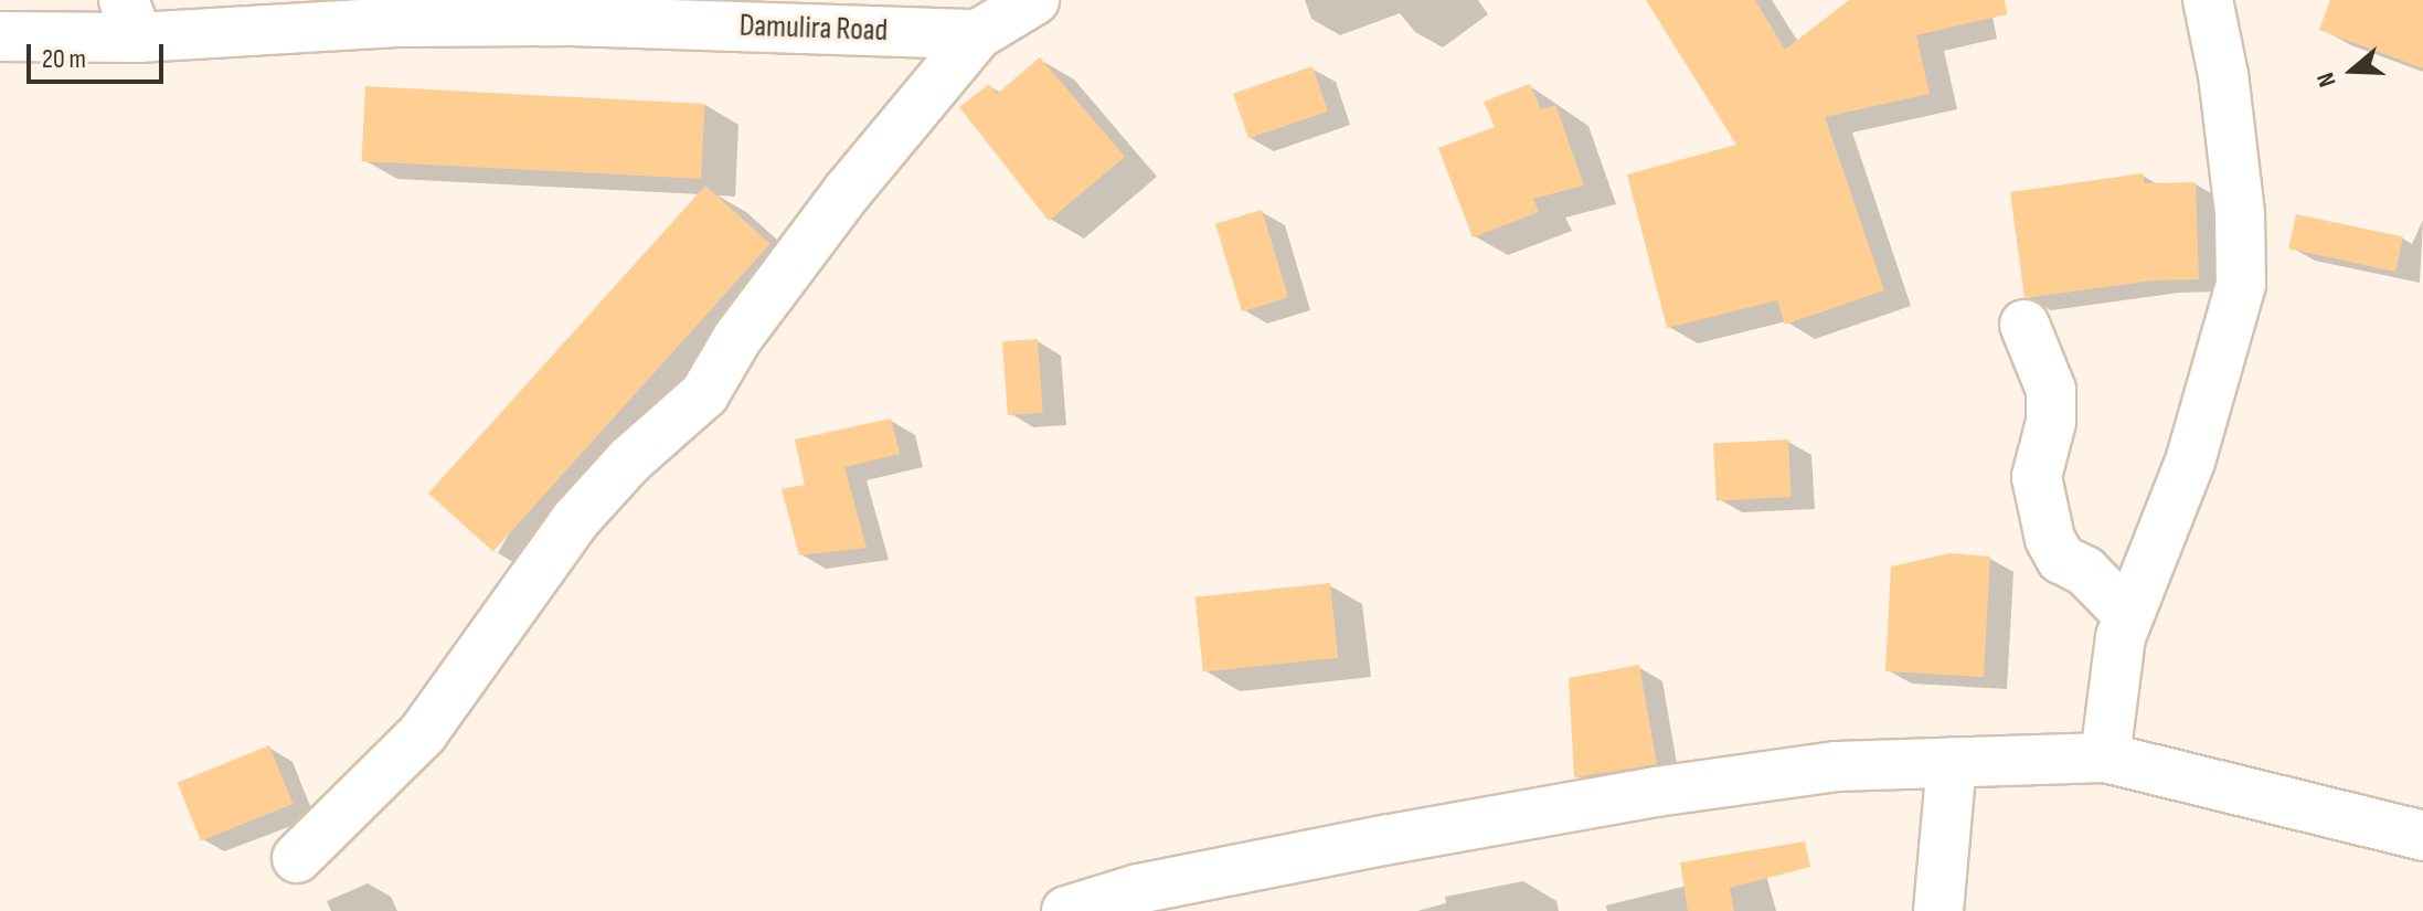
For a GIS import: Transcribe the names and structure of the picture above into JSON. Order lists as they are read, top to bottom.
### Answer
{
  "streets": {
    "street": ["Damulira Road"]
  },
  "scale_bar": "20 m",
  "north": "left"
}
